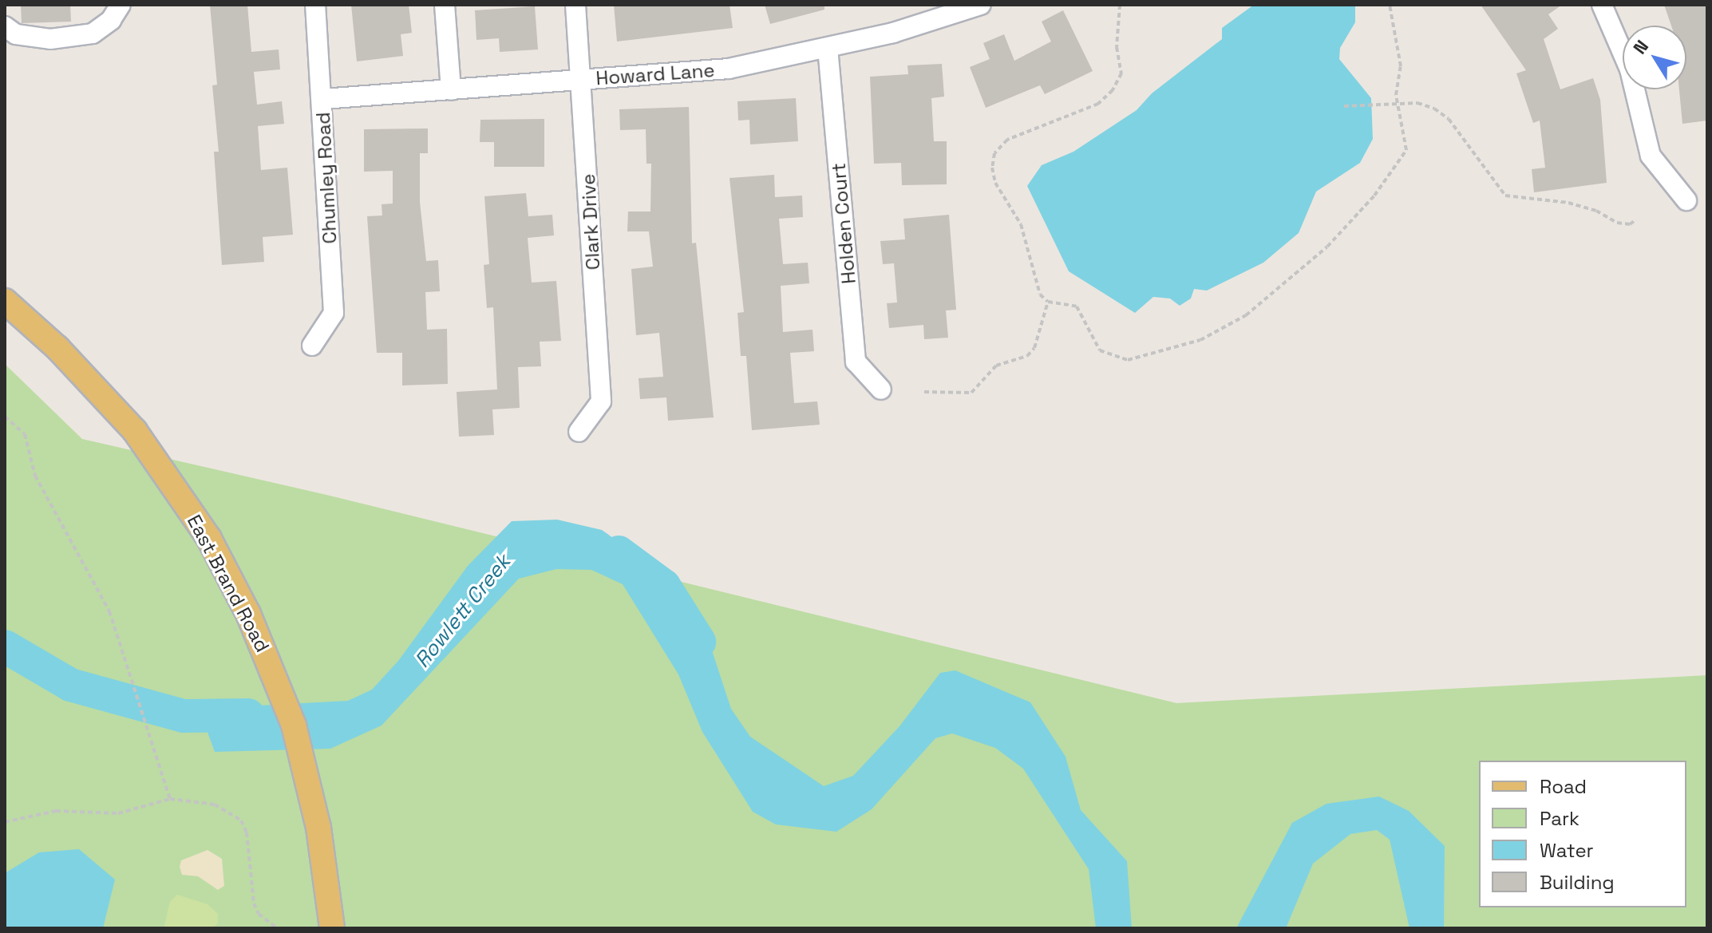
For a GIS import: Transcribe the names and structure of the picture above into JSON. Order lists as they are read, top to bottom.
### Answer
{
  "streets": {
    "main road": ["East Brand Road"],
    "street": [
      "Howard Lane",
      "Chumley Road",
      "Clark Drive",
      "Holden Court"
    ]
  },
  "crossings": [
    ["Howard Lane", "Chumley Road"],
    ["Howard Lane", "Clark Drive"],
    ["Howard Lane", "Holden Court"]
  ],
  "water": ["Rowlett Creek"],
  "legend": [
    "Road",
    "Park",
    "Water",
    "Building"
  ],
  "north": "top left"
}
